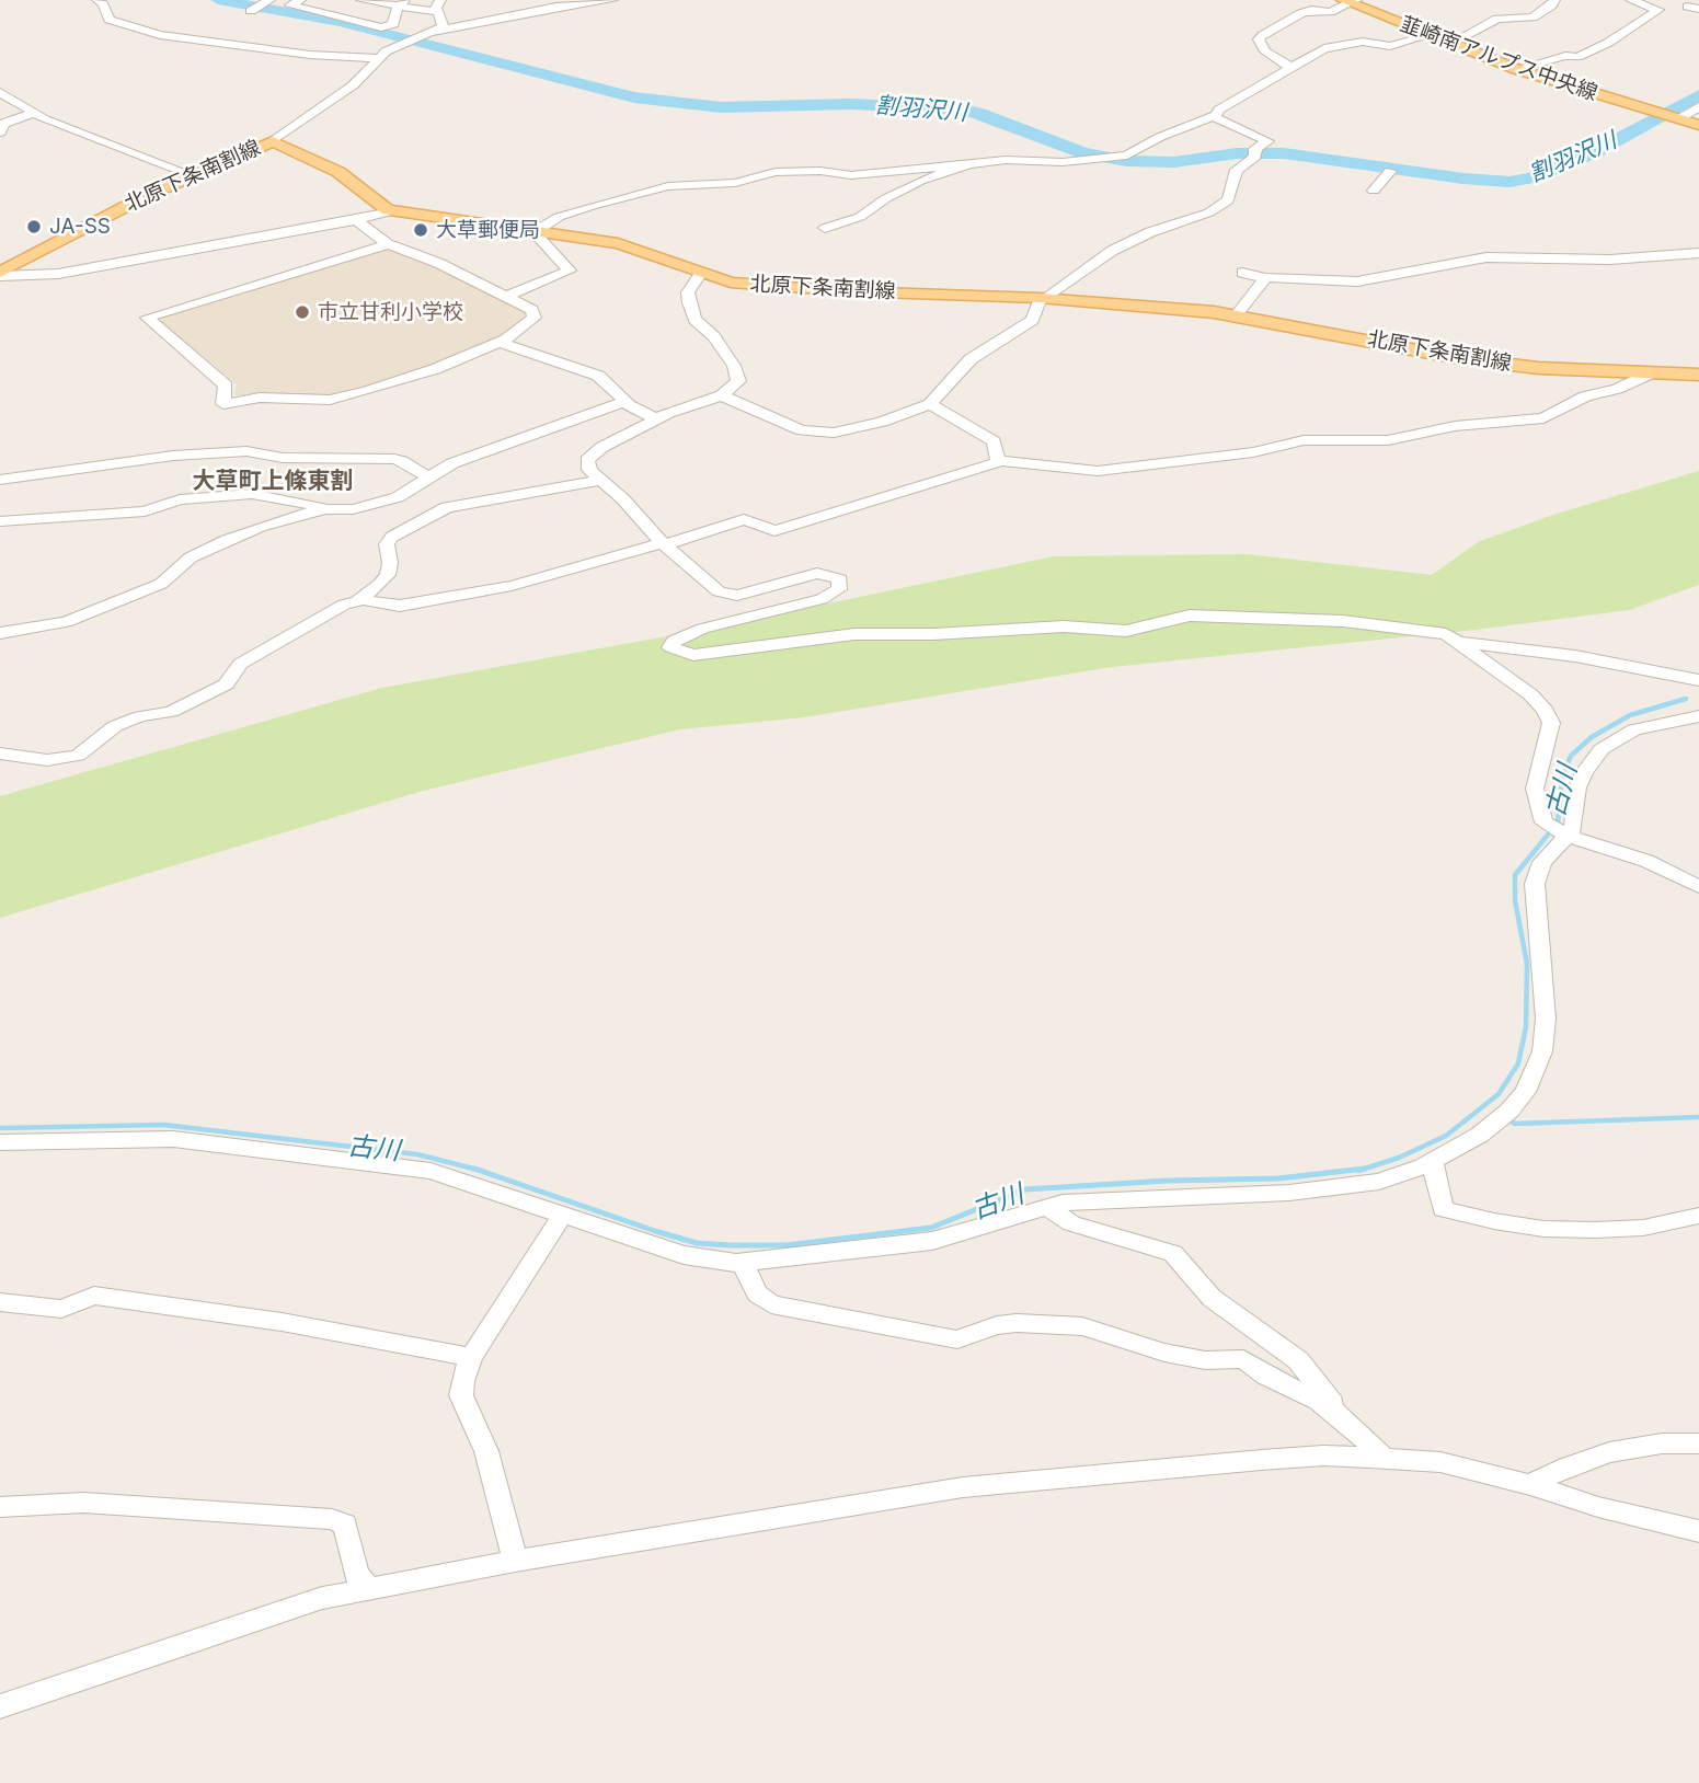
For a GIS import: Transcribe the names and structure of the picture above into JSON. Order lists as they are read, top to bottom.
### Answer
{
  "streets": {
    "main road": ["韮崎南アルプス中央線", "北原下条南割線"]
  },
  "districts": ["大草町上條東割"],
  "water": ["割羽沢川", "古川"],
  "places": ["JA-SS", "大草郵便局", "市立甘利小学校"]
}
